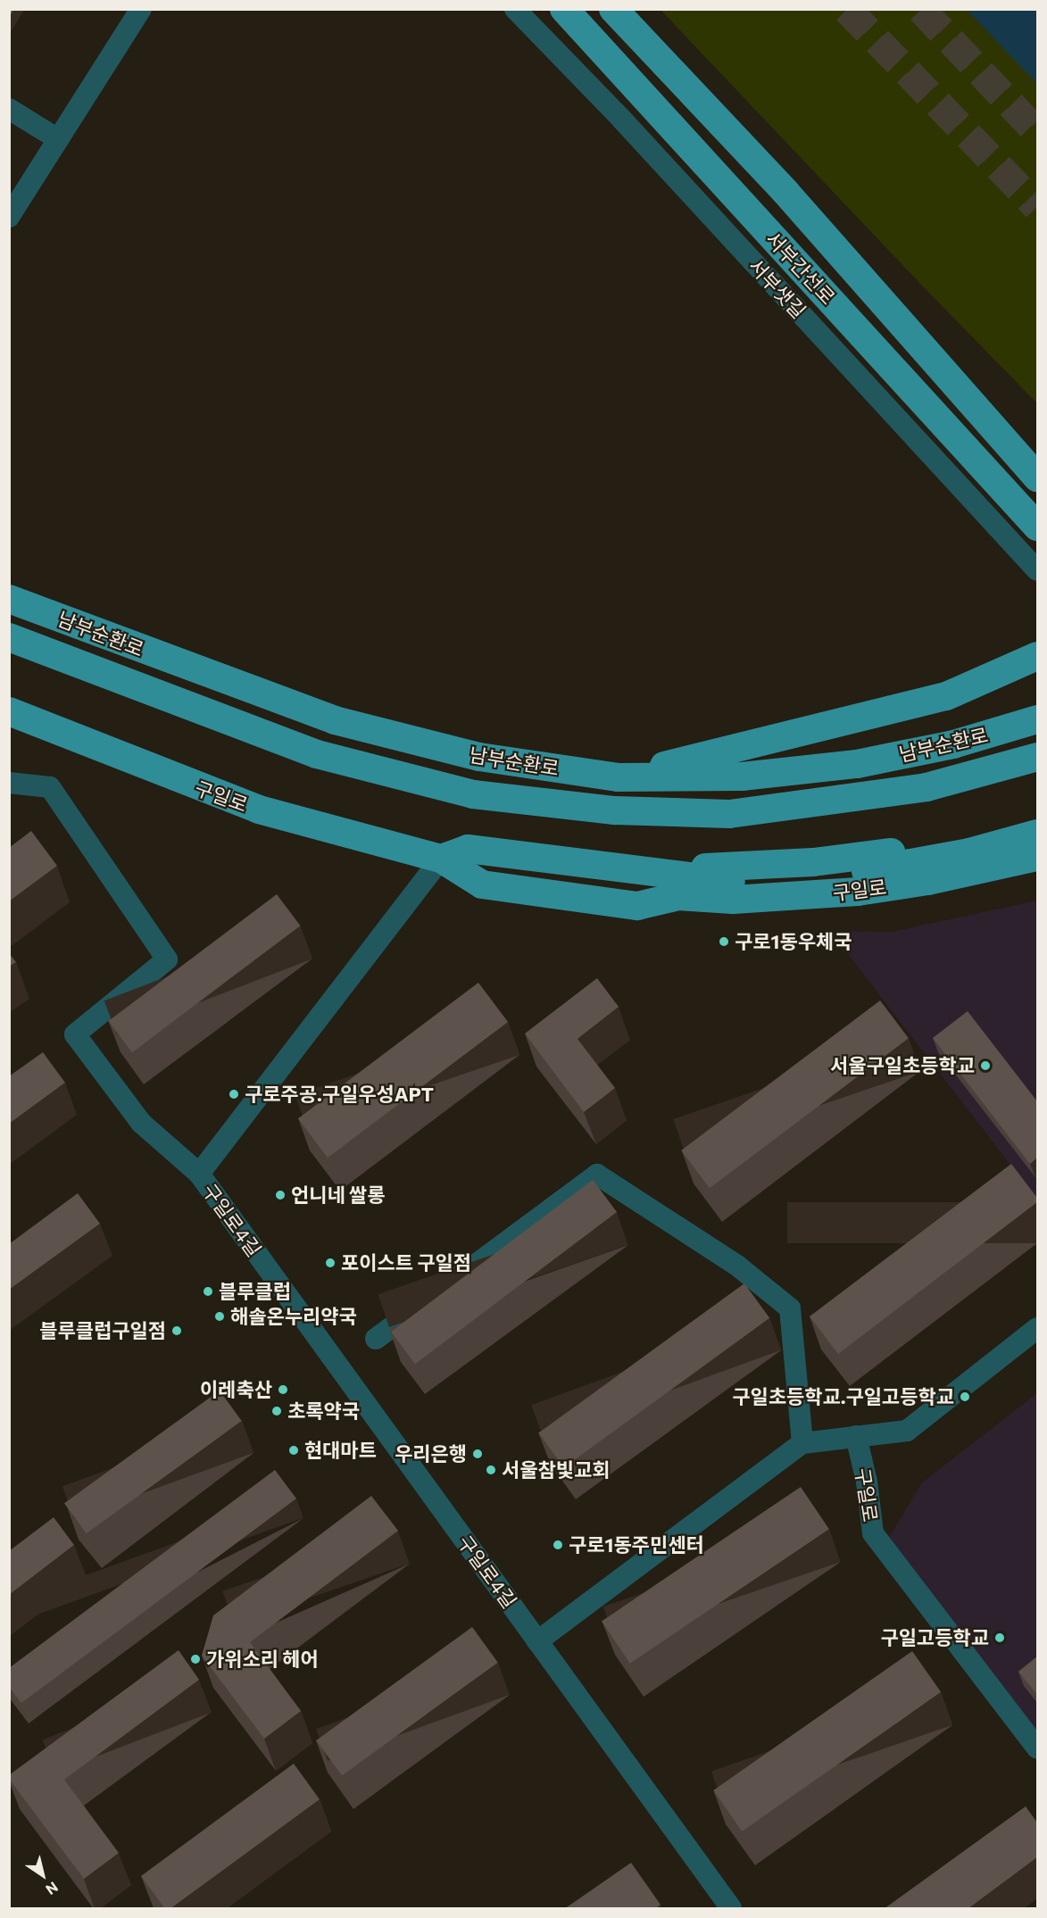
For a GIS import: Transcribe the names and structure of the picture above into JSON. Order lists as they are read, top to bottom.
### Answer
{
  "streets": {
    "main road": ["서부간선로", "남부순환로", "구일로"],
    "street": ["서부샛길", "구일로4길"]
  },
  "crossings": [
    ["구일로", "구일로4길"]
  ],
  "places": [
    "구로1동우체국",
    "서울구일초등학교",
    "구로주공.구일우성APT",
    "언니네 쌀롱",
    "포이스트 구일점",
    "블루클럽",
    "해솔온누리약국",
    "블루클럽구일점",
    "이레축산",
    "구일초등학교.구일고등학교",
    "초록약국",
    "현대마트",
    "우리은행",
    "서울참빛교회",
    "구로1동주민센터",
    "구일고등학교",
    "가위소리 헤어"
  ],
  "north": "bottom right"
}
